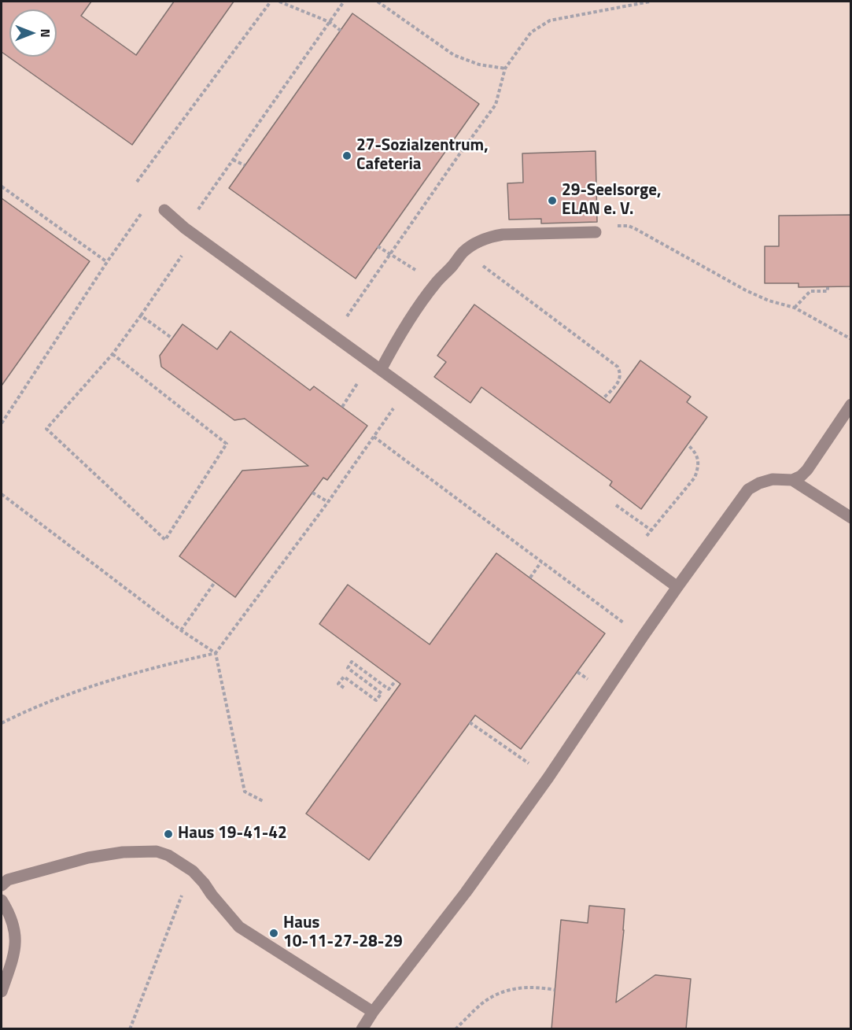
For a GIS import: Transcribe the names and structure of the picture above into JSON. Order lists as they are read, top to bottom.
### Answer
{
  "places": [
    "27-Sozialzentrum, Cafeteria",
    "29-Seelsorge, ELAN e. V.",
    "Haus 19-41-42",
    "Haus 10-11-27-28-29"
  ],
  "north": "right"
}
